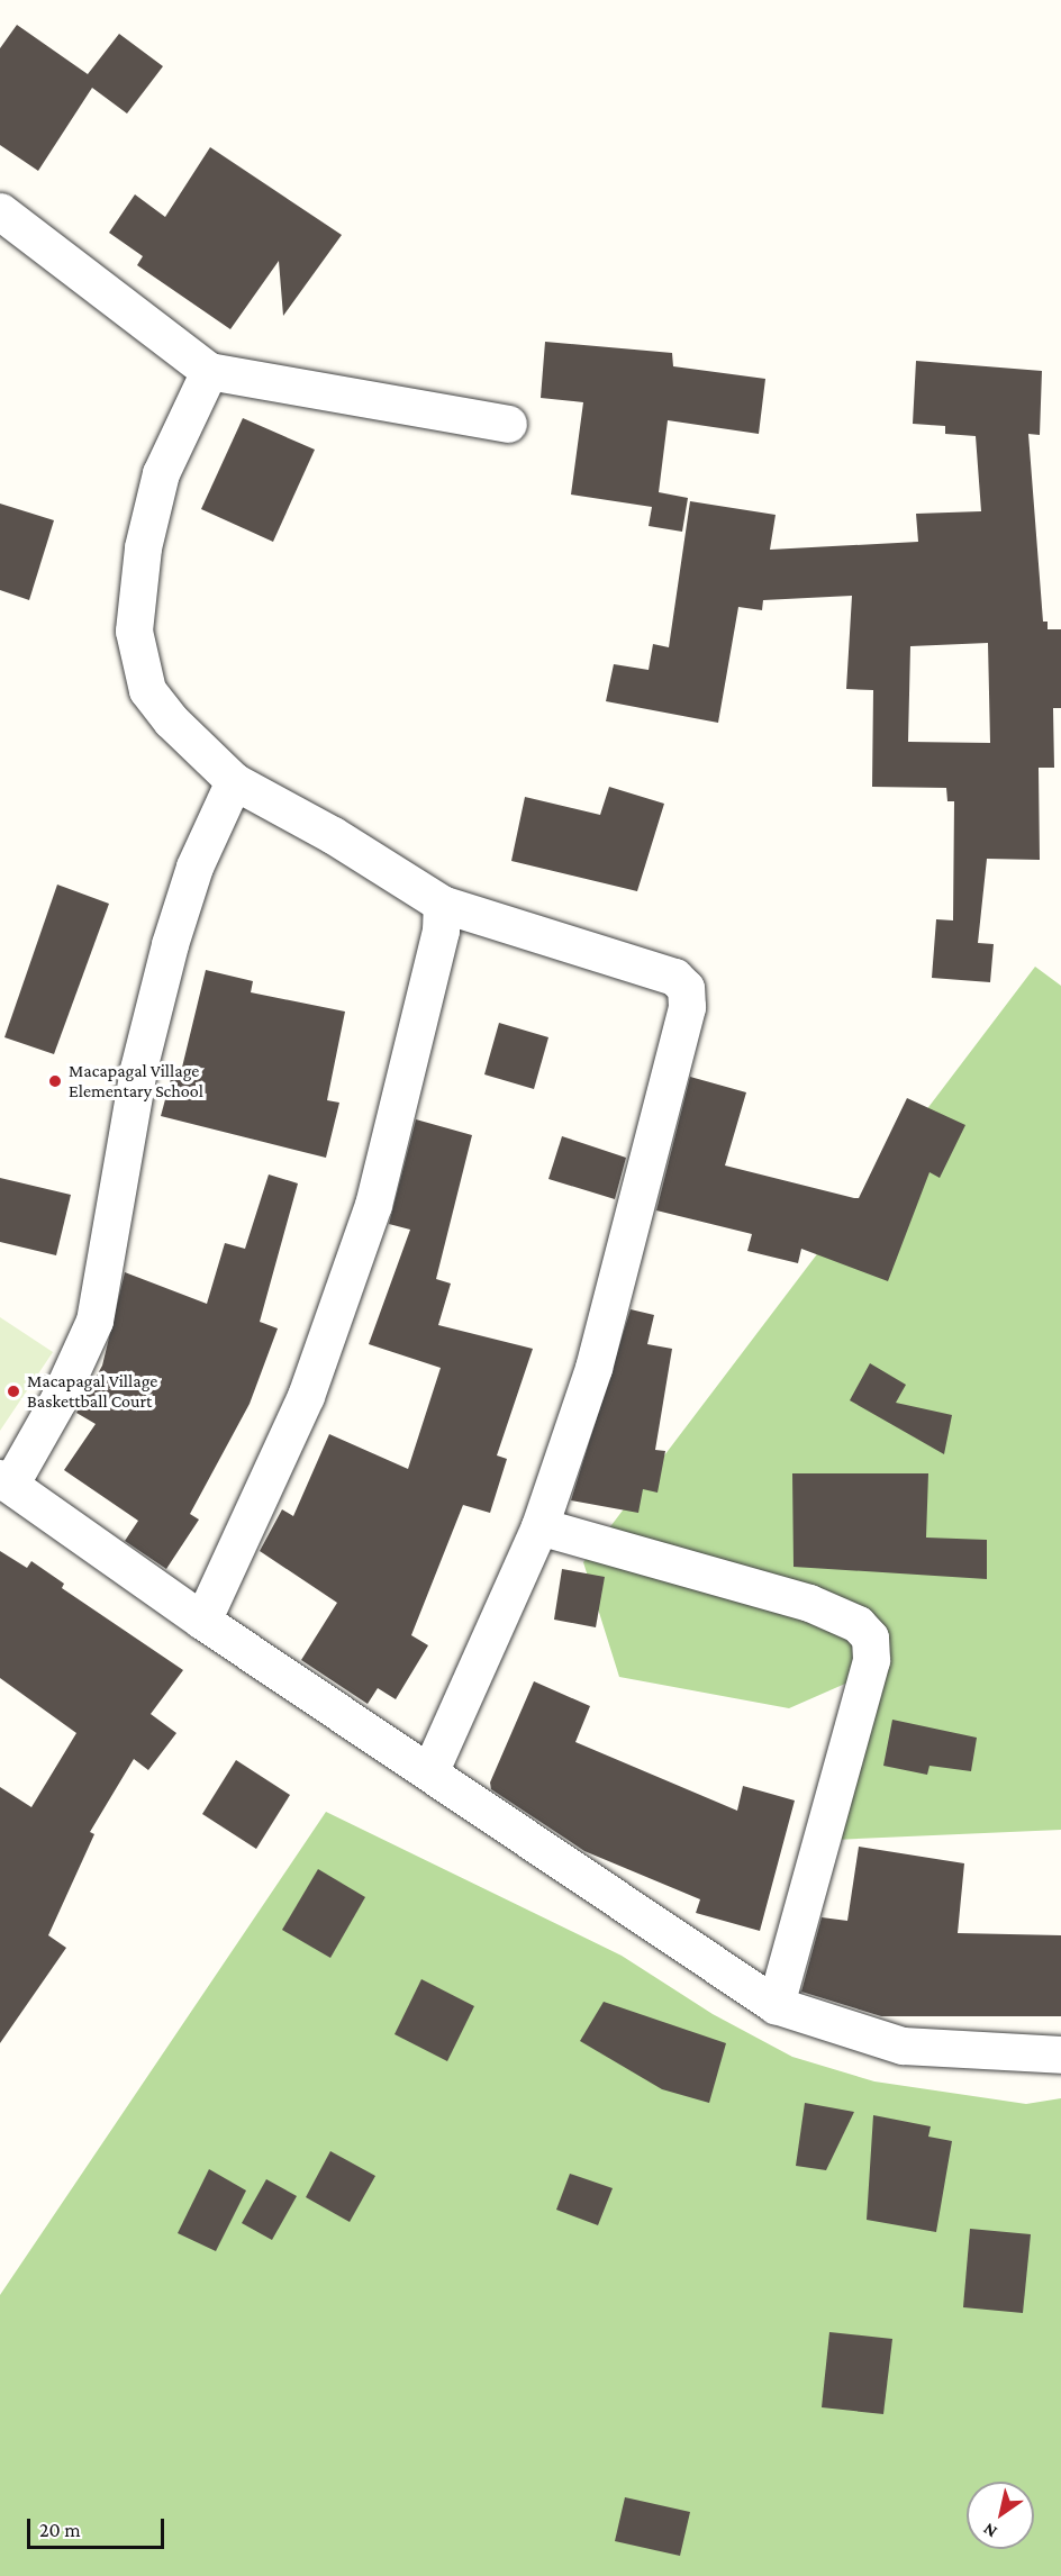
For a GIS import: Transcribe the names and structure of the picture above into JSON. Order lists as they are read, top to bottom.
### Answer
{
  "places": ["Macapagal Village Elementary School", "Macapagal Village Baskettball Court"],
  "scale_bar": "20 m",
  "north": "bottom left"
}
